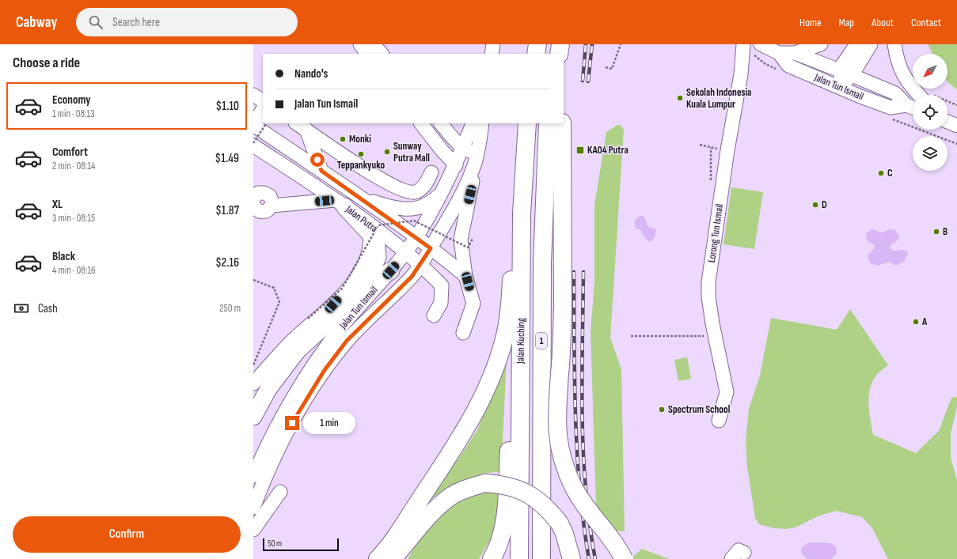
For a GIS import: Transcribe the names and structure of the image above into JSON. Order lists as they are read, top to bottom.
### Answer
{
  "streets": {
    "highway": ["Jalan Kuching", "1"],
    "street": ["Jalan Tun Ismail", "Jalan Putra", "Lorong Tun Ismail"]
  },
  "crossings": [
    ["Jalan Tun Ismail", "Jalan Putra"]
  ],
  "places": {
    "other": [
      "Sekolah Indonesia Kuala Lumpur",
      "Monki",
      "Sunway Putra Mall",
      "Teppankyuko",
      "C",
      "D",
      "B",
      "A",
      "Spectrum School"
    ],
    "transit": ["KA04 Putra"]
  },
  "scale_bar": "50 m",
  "north": "bottom left",
  "page": {
    "header": "Cabway",
    "search": "Search here",
    "nav": [
      "Home",
      "Map",
      "About",
      "Contact"
    ],
    "heading": "Choose a ride",
    "banner": ["Nando's", "Jalan Tun Ismail"],
    "list": [
      {
        "name": "Economy",
        "note": "1 min · 08:13",
        "value": "$1.10"
      },
      {
        "name": "Comfort",
        "note": "2 min · 08:14",
        "value": "$1.49"
      },
      {
        "name": "XL",
        "note": "3 min · 08:15",
        "value": "$1.87"
      },
      {
        "name": "Black",
        "note": "4 min · 08:16",
        "value": "$2.16"
      }
    ],
    "pay": ["Cash", "250 m"],
    "bubble": "1 min",
    "buttons": "Confirm",
    "scale": "50 m"
  }
}
